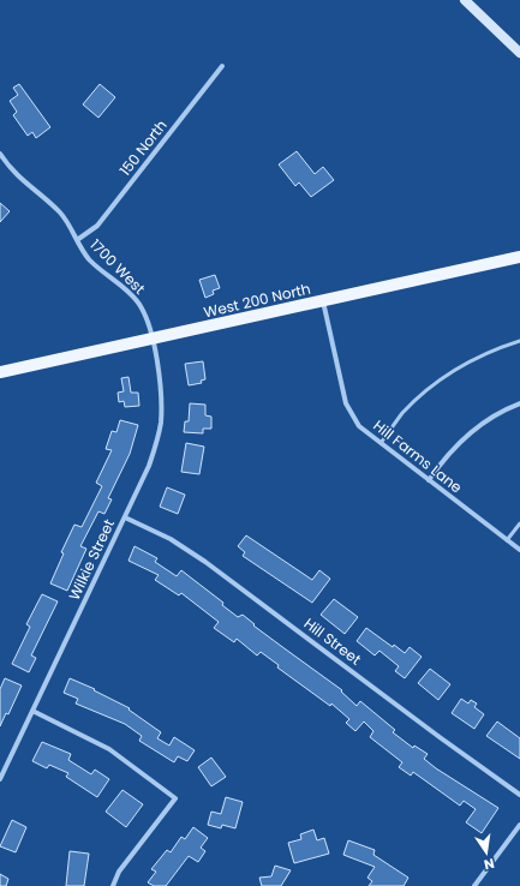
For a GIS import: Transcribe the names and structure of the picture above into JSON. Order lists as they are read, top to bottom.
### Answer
{
  "streets": {
    "main road": ["West 200 North"],
    "street": [
      "150 North",
      "1700 West",
      "Hill Farms Lane",
      "Wilkie Street",
      "Hill Street"
    ]
  },
  "crossings": [
    ["150 North", "1700 West"],
    ["1700 West", "West 200 North"],
    ["1700 West", "Wilkie Street"],
    ["West 200 North", "Hill Farms Lane"],
    ["West 200 North", "Wilkie Street"],
    ["Wilkie Street", "Hill Street"]
  ],
  "north": "bottom"
}
